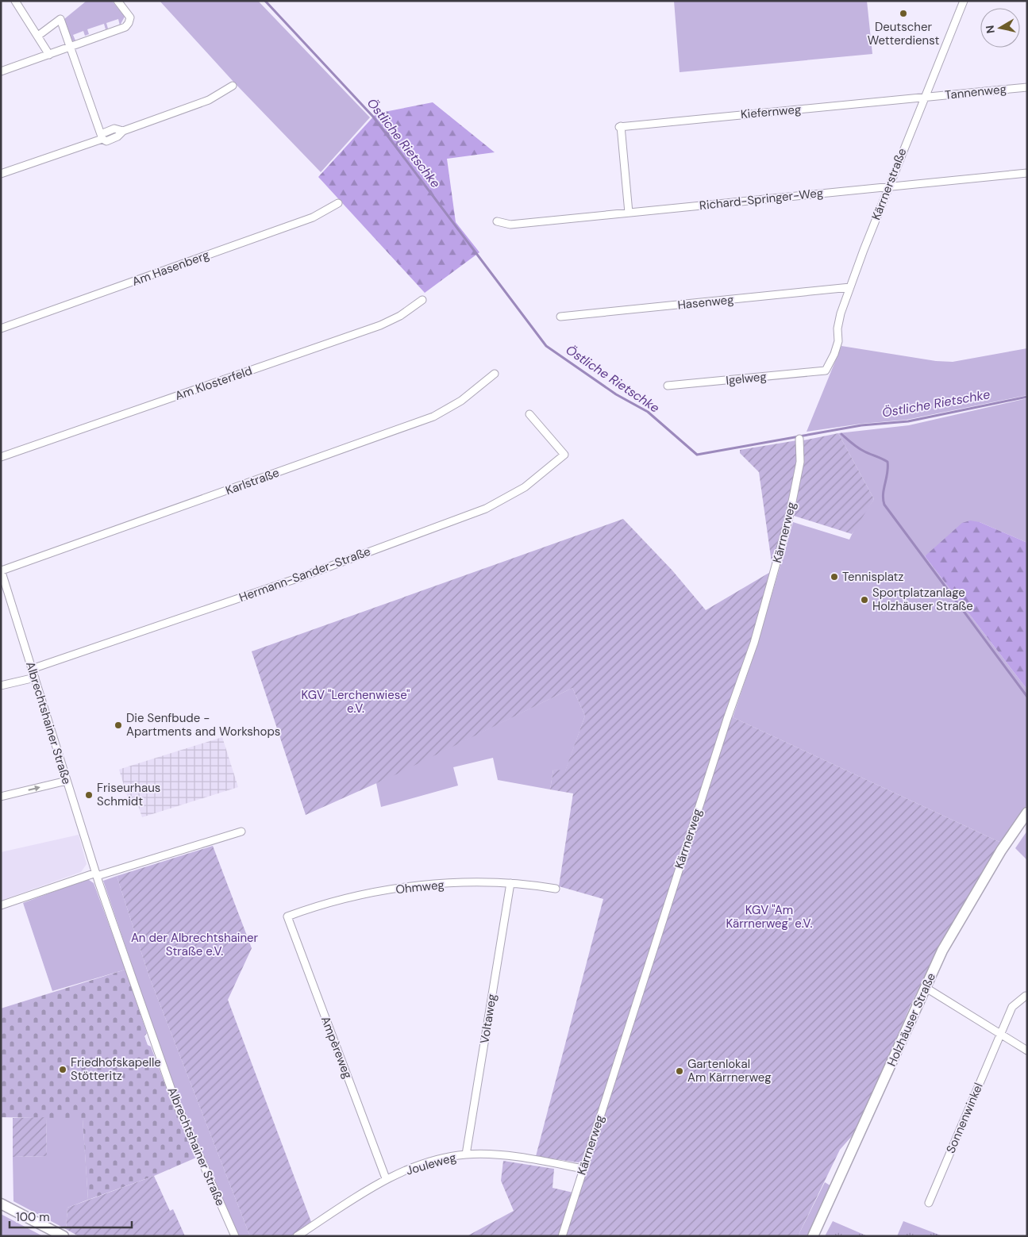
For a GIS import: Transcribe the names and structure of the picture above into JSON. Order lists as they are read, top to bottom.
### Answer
{
  "streets": {
    "main road": ["Holzhäuser Straße"],
    "street": [
      "Tannenweg",
      "Kiefernweg",
      "Kärrnerstraße",
      "Richard-Springer-Weg",
      "Am Hasenberg",
      "Hasenweg",
      "Igelweg",
      "Am Klosterfeld",
      "Karlstraße",
      "Kärrnerweg",
      "Hermann-Sander-Straße",
      "Albrechtshainer Straße",
      "Ohmweg",
      "Voltaweg",
      "Ampèreweg",
      "Sonnenwinkel",
      "Jouleweg"
    ]
  },
  "crossings": [
    ["Tannenweg", "Kiefernweg"],
    ["Tannenweg", "Kärrnerstraße"],
    ["Kiefernweg", "Kärrnerstraße"],
    ["Kiefernweg", "Richard-Springer-Weg"],
    ["Kärrnerstraße", "Richard-Springer-Weg"],
    ["Kärrnerstraße", "Hasenweg"],
    ["Kärrnerstraße", "Igelweg"],
    ["Karlstraße", "Albrechtshainer Straße"],
    ["Kärrnerweg", "Jouleweg"],
    ["Hermann-Sander-Straße", "Albrechtshainer Straße"],
    ["Ohmweg", "Voltaweg"],
    ["Ohmweg", "Ampèreweg"],
    ["Voltaweg", "Jouleweg"],
    ["Ampèreweg", "Jouleweg"]
  ],
  "water": ["Östliche Rietschke"],
  "parks": ["KGV \"Lerchenwiese\" e.V.", "KGV \"Am Kärrnerweg\" e.V.", "An der Albrechtshainer Straße e.V."],
  "places": [
    "Deutscher Wetterdienst",
    "Tennisplatz",
    "Sportplatzanlage Holzhäuser Straße",
    "Die Senfbude - Apartments and Workshops",
    "Friseurhaus Schmidt",
    "Friedhofskapelle Stötteritz",
    "Gartenlokal Am Kärrnerweg"
  ],
  "scale_bar": "100 m",
  "north": "left"
}
